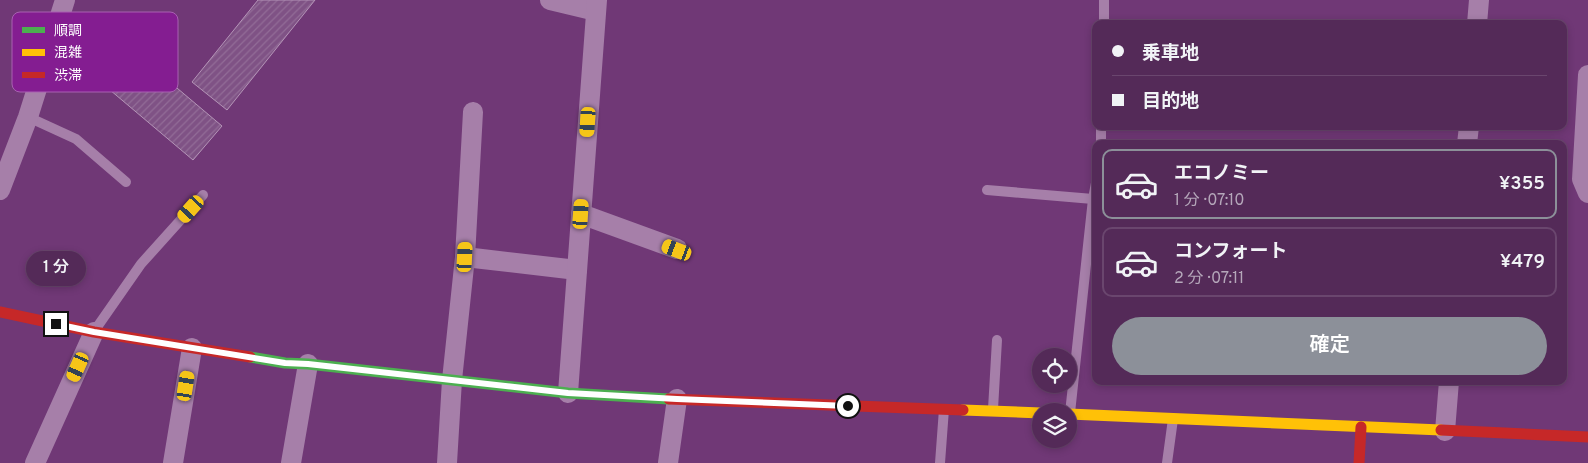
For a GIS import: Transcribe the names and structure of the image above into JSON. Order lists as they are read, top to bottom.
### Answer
{
  "legend": ["順調", "混雑", "渋滞"],
  "page": {
    "banner": ["乗車地", "目的地"],
    "list": [
      {
        "name": "エコノミー",
        "note": "1 分 · 07:10",
        "value": "¥355"
      },
      {
        "name": "コンフォート",
        "note": "2 分 · 07:11",
        "value": "¥479"
      }
    ],
    "bubble": "1 分",
    "buttons": "確定"
  }
}
